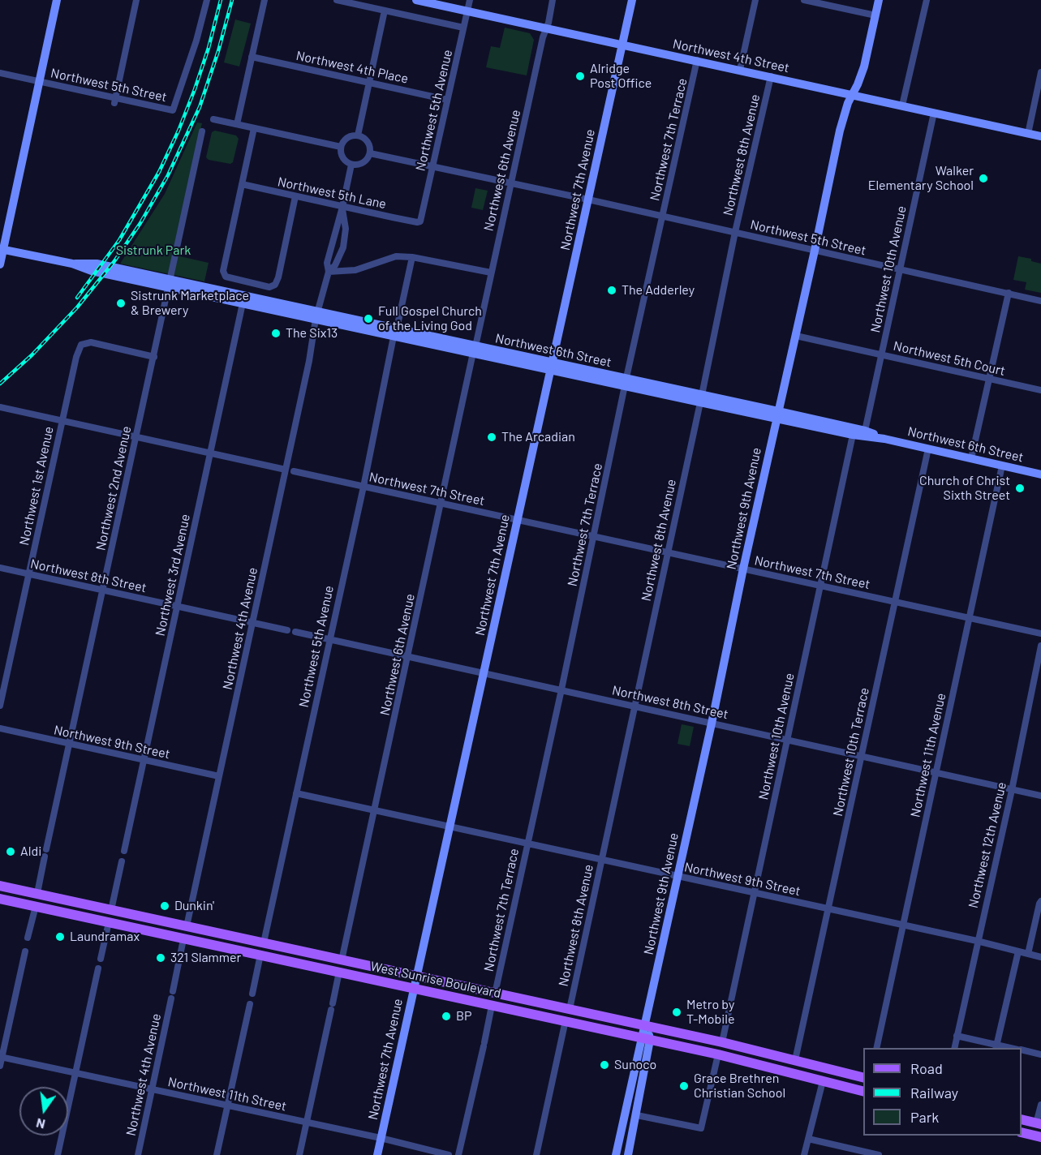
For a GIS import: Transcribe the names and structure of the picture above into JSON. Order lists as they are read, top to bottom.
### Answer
{
  "streets": {
    "main road": [
      "Northwest 4th Street",
      "Northwest 7th Avenue",
      "Northwest 6th Street",
      "Northwest 9th Avenue",
      "West Sunrise Boulevard"
    ],
    "street": [
      "Northwest 4th Place",
      "Northwest 5th Street",
      "Northwest 5th Avenue",
      "Northwest 7th Terrace",
      "Northwest 8th Avenue",
      "Northwest 6th Avenue",
      "Northwest 5th Lane",
      "Northwest 10th Avenue",
      "Northwest 5th Court",
      "Northwest 1st Avenue",
      "Northwest 2nd Avenue",
      "Northwest 7th Street",
      "Northwest 3rd Avenue",
      "Northwest 8th Street",
      "Northwest 4th Avenue",
      "Northwest 9th Street",
      "Northwest 10th Terrace",
      "Northwest 11th Avenue",
      "Northwest 12th Avenue",
      "Northwest 11th Street"
    ]
  },
  "crossings": [
    ["Northwest 4th Street", "Northwest 5th Avenue"],
    ["Northwest 4th Street", "Northwest 7th Terrace"],
    ["Northwest 4th Street", "Northwest 8th Avenue"],
    ["Northwest 4th Street", "Northwest 6th Avenue"],
    ["Northwest 4th Street", "Northwest 7th Avenue"],
    ["Northwest 4th Street", "Northwest 10th Avenue"],
    ["Northwest 4th Street", "Northwest 9th Avenue"],
    ["Northwest 4th Place", "Northwest 5th Avenue"],
    ["Northwest 5th Street", "Northwest 5th Avenue"],
    ["Northwest 5th Street", "Northwest 7th Terrace"],
    ["Northwest 5th Street", "Northwest 8th Avenue"],
    ["Northwest 5th Street", "Northwest 6th Avenue"],
    ["Northwest 5th Street", "Northwest 7th Avenue"],
    ["Northwest 5th Street", "Northwest 10th Avenue"],
    ["Northwest 5th Street", "Northwest 9th Avenue"],
    ["Northwest 5th Street", "Northwest 4th Avenue"],
    ["Northwest 5th Avenue", "Northwest 5th Lane"],
    ["Northwest 5th Avenue", "Northwest 6th Street"],
    ["Northwest 5th Avenue", "Northwest 7th Street"],
    ["Northwest 5th Avenue", "Northwest 8th Street"],
    ["Northwest 5th Avenue", "Northwest 9th Street"],
    ["Northwest 5th Avenue", "West Sunrise Boulevard"],
    ["Northwest 7th Terrace", "Northwest 6th Street"],
    ["Northwest 7th Terrace", "Northwest 7th Street"],
    ["Northwest 7th Terrace", "Northwest 8th Street"],
    ["Northwest 7th Terrace", "Northwest 9th Street"],
    ["Northwest 7th Terrace", "West Sunrise Boulevard"],
    ["Northwest 8th Avenue", "Northwest 6th Street"],
    ["Northwest 8th Avenue", "Northwest 7th Street"],
    ["Northwest 8th Avenue", "Northwest 8th Street"],
    ["Northwest 8th Avenue", "Northwest 9th Street"],
    ["Northwest 8th Avenue", "West Sunrise Boulevard"],
    ["Northwest 6th Avenue", "Northwest 6th Street"],
    ["Northwest 6th Avenue", "Northwest 7th Street"],
    ["Northwest 6th Avenue", "Northwest 8th Street"],
    ["Northwest 6th Avenue", "Northwest 9th Street"],
    ["Northwest 6th Avenue", "West Sunrise Boulevard"],
    ["Northwest 7th Avenue", "Northwest 6th Street"],
    ["Northwest 7th Avenue", "Northwest 7th Street"],
    ["Northwest 7th Avenue", "Northwest 8th Street"],
    ["Northwest 7th Avenue", "Northwest 9th Street"],
    ["Northwest 7th Avenue", "West Sunrise Boulevard"],
    ["Northwest 7th Avenue", "Northwest 11th Street"],
    ["Northwest 5th Lane", "Northwest 4th Avenue"],
    ["Northwest 10th Avenue", "Northwest 6th Street"],
    ["Northwest 10th Avenue", "Northwest 5th Court"],
    ["Northwest 10th Avenue", "Northwest 7th Street"],
    ["Northwest 10th Avenue", "Northwest 8th Street"],
    ["Northwest 10th Avenue", "Northwest 9th Street"],
    ["Northwest 10th Avenue", "West Sunrise Boulevard"],
    ["Northwest 6th Street", "Northwest 2nd Avenue"],
    ["Northwest 6th Street", "Northwest 9th Avenue"],
    ["Northwest 6th Street", "Northwest 3rd Avenue"],
    ["Northwest 6th Street", "Northwest 4th Avenue"],
    ["Northwest 6th Street", "Northwest 10th Terrace"],
    ["Northwest 6th Street", "Northwest 11th Avenue"],
    ["Northwest 5th Court", "Northwest 9th Avenue"],
    ["Northwest 1st Avenue", "Northwest 2nd Avenue"],
    ["Northwest 1st Avenue", "Northwest 8th Street"],
    ["Northwest 2nd Avenue", "Northwest 8th Street"],
    ["Northwest 2nd Avenue", "Northwest 9th Street"],
    ["Northwest 2nd Avenue", "West Sunrise Boulevard"],
    ["Northwest 7th Street", "Northwest 9th Avenue"],
    ["Northwest 7th Street", "Northwest 10th Terrace"],
    ["Northwest 7th Street", "Northwest 11th Avenue"],
    ["Northwest 9th Avenue", "Northwest 8th Street"],
    ["Northwest 9th Avenue", "Northwest 9th Street"],
    ["Northwest 9th Avenue", "West Sunrise Boulevard"],
    ["Northwest 3rd Avenue", "Northwest 8th Street"],
    ["Northwest 3rd Avenue", "Northwest 9th Street"],
    ["Northwest 8th Street", "Northwest 4th Avenue"],
    ["Northwest 8th Street", "Northwest 10th Terrace"],
    ["Northwest 8th Street", "Northwest 11th Avenue"],
    ["Northwest 8th Street", "Northwest 12th Avenue"],
    ["Northwest 4th Avenue", "Northwest 9th Street"],
    ["Northwest 4th Avenue", "West Sunrise Boulevard"],
    ["Northwest 4th Avenue", "Northwest 11th Street"],
    ["Northwest 9th Street", "Northwest 10th Terrace"],
    ["Northwest 9th Street", "Northwest 11th Avenue"],
    ["Northwest 9th Street", "Northwest 12th Avenue"],
    ["Northwest 10th Terrace", "West Sunrise Boulevard"]
  ],
  "parks": ["Sistrunk Park"],
  "places": [
    "Alridge Post Office",
    "Walker Elementary School",
    "The Adderley",
    "Sistrunk Marketplace & Brewery",
    "Full Gospel Church of the Living God",
    "The Six13",
    "The Arcadian",
    "Church of Christ Sixth Street",
    "Aldi",
    "Dunkin'",
    "Laundramax",
    "321 Slammer",
    "Metro by T-Mobile",
    "BP",
    "Sunoco",
    "Grace Brethren Christian School"
  ],
  "legend": ["Road", "Railway", "Park"],
  "north": "bottom"
}
